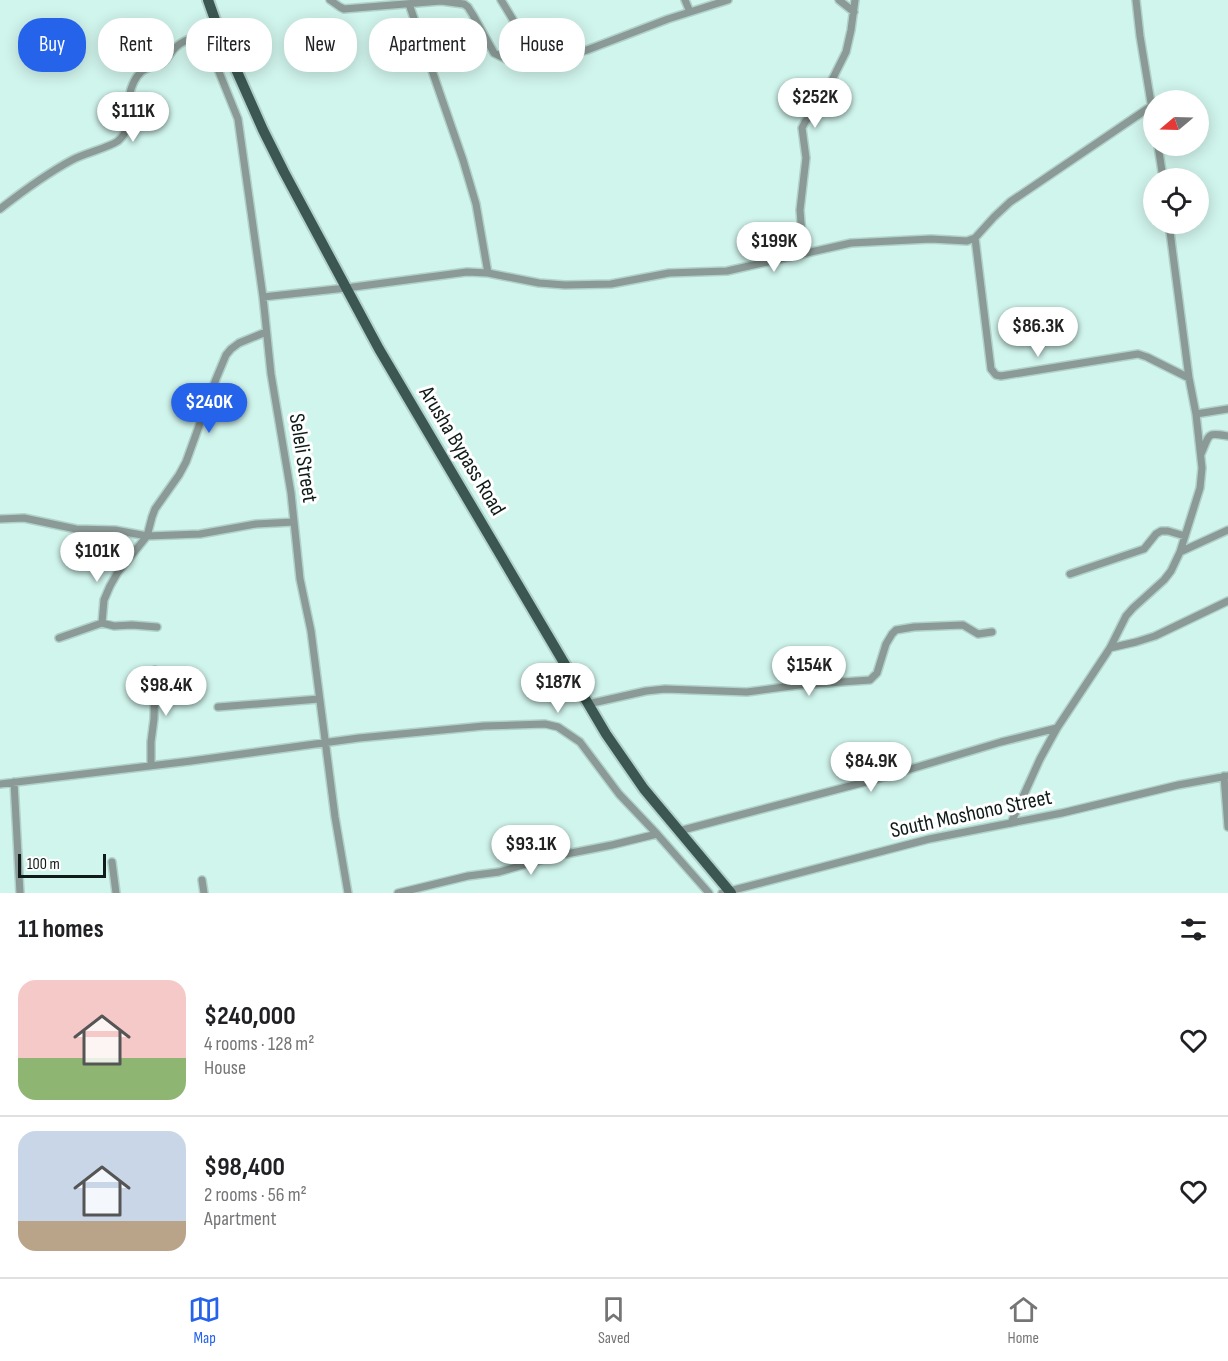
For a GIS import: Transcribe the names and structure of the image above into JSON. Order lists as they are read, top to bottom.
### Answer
{
  "streets": {
    "main road": ["Arusha Bypass Road"],
    "street": ["Seleli Street", "South Moshono Street"]
  },
  "crossings": [
    ["Arusha Bypass Road", "South Moshono Street"]
  ],
  "scale_bar": "100 m",
  "north": "left",
  "page": {
    "chip": [
      "Buy",
      "Rent",
      "Filters",
      "New",
      "Apartment",
      "House"
    ],
    "price": [
      "$252K",
      "$111K",
      "$199K",
      "$86.3K",
      "$240K",
      "$101K",
      "$154K",
      "$187K",
      "$98.4K",
      "$84.9K",
      "$93.1K"
    ],
    "scale": "100 m",
    "heading": "11 homes",
    "list": [
      {
        "name": "$240,000",
        "note": "4 rooms · 128 m² · House"
      },
      {
        "name": "$98,400",
        "note": "2 rooms · 56 m² · Apartment"
      }
    ],
    "tabs": ["Map", "Saved", "Home"]
  }
}
